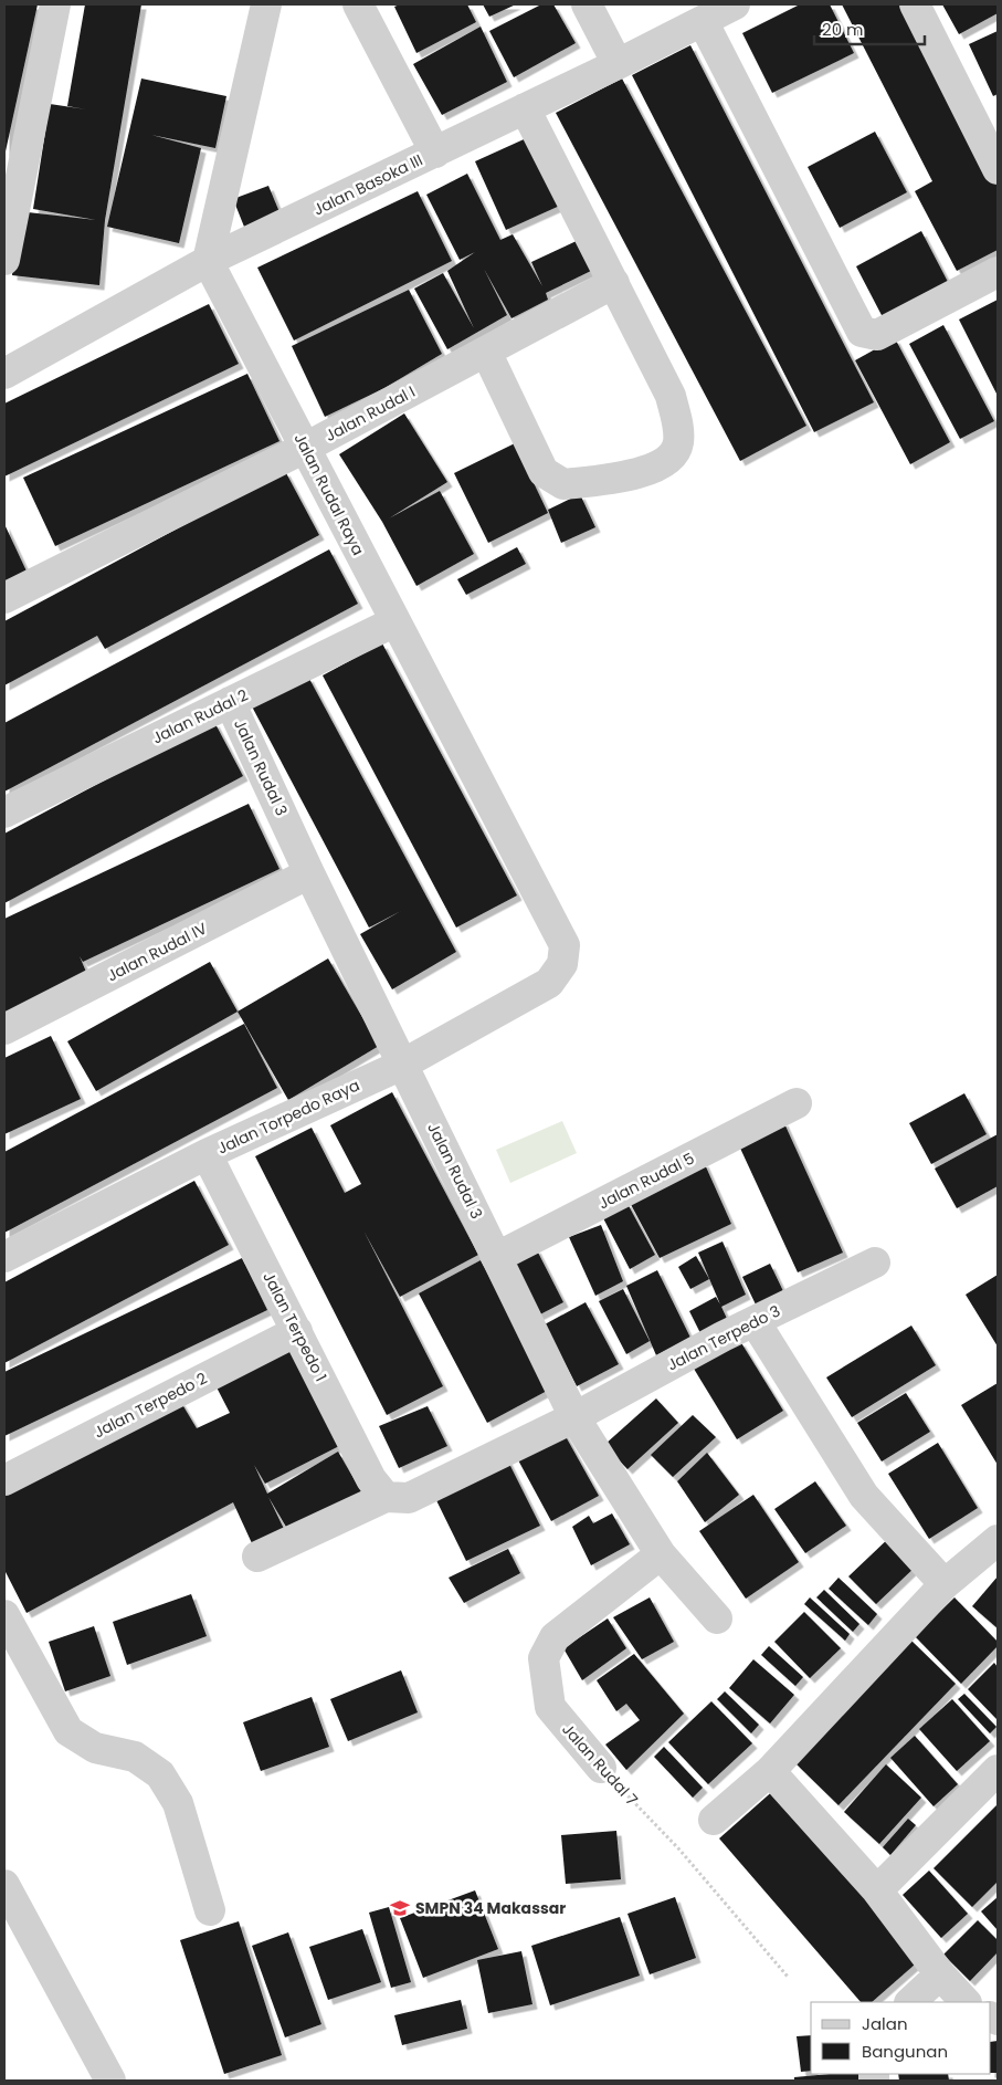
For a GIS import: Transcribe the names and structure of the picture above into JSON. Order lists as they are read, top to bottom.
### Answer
{
  "streets": {
    "street": [
      "Jalan Basoka III",
      "Jalan Rudal I",
      "Jalan Rudal Raya",
      "Jalan Rudal 2",
      "Jalan Rudal 3",
      "Jalan Rudal IV",
      "Jalan Torpedo Raya",
      "Jalan Rudal 5",
      "Jalan Terpedo 1",
      "Jalan Terpedo 3",
      "Jalan Terpedo 2",
      "Jalan Rudal 7"
    ]
  },
  "crossings": [
    ["Jalan Basoka III", "Jalan Rudal Raya"],
    ["Jalan Rudal I", "Jalan Rudal Raya"],
    ["Jalan Rudal Raya", "Jalan Rudal 2"],
    ["Jalan Rudal Raya", "Jalan Torpedo Raya"],
    ["Jalan Rudal 2", "Jalan Rudal 3"],
    ["Jalan Rudal 3", "Jalan Rudal IV"],
    ["Jalan Rudal 3", "Jalan Torpedo Raya"],
    ["Jalan Rudal 3", "Jalan Rudal 5"],
    ["Jalan Rudal 3", "Jalan Terpedo 3"],
    ["Jalan Rudal 3", "Jalan Rudal 7"],
    ["Jalan Torpedo Raya", "Jalan Terpedo 1"],
    ["Jalan Terpedo 1", "Jalan Terpedo 3"],
    ["Jalan Terpedo 1", "Jalan Terpedo 2"]
  ],
  "places": {
    "school or university": ["SMPN 34 Makassar"]
  },
  "legend": ["Jalan", "Bangunan"],
  "scale_bar": "20 m"
}
